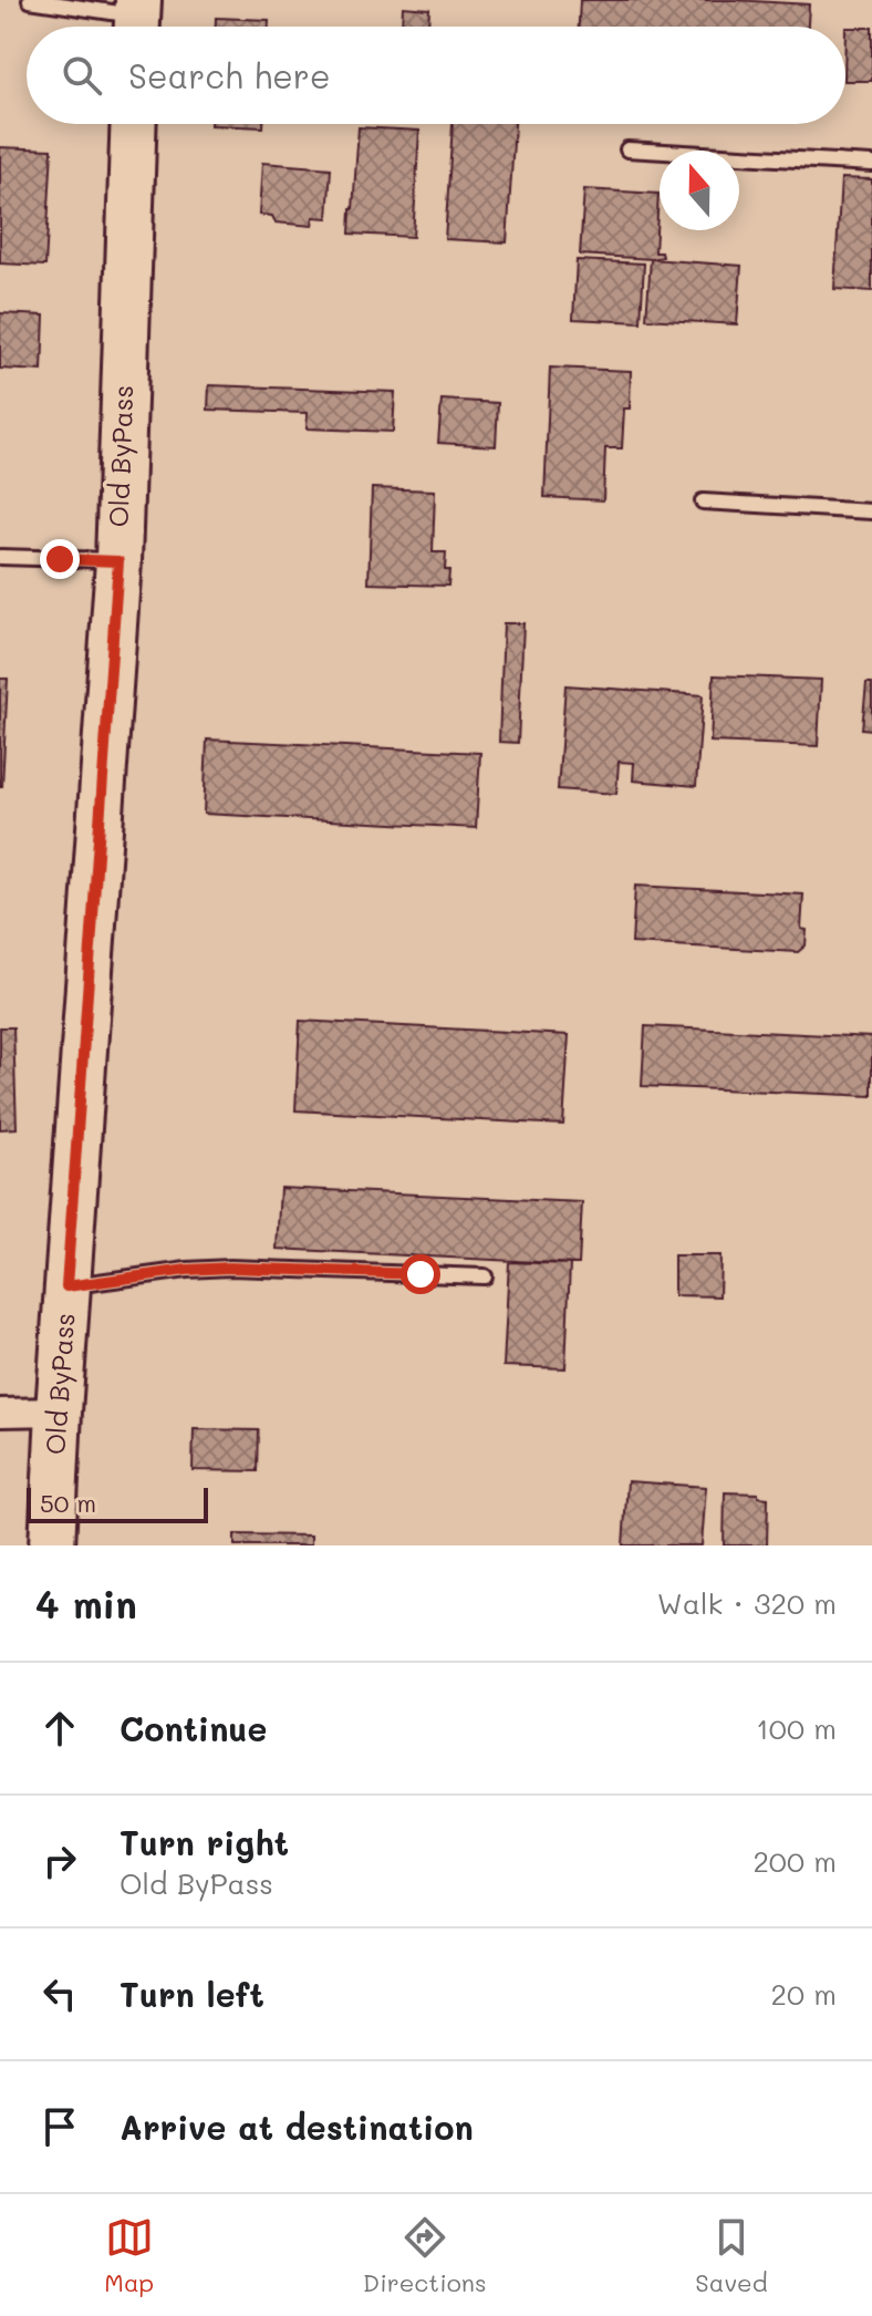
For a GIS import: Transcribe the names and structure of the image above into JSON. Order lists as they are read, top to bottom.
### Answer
{
  "streets": {
    "main road": ["Old ByPass"]
  },
  "scale_bar": "50 m",
  "north": "top",
  "page": {
    "search": "Search here",
    "scale": "50 m",
    "heading": ["4 min", "Walk · 320 m"],
    "list": [
      ["Continue", "100 m"],
      ["Turn right", "Old ByPass", "200 m"],
      ["Turn left", "20 m"],
      "Arrive at destination"
    ],
    "nav": ["Map", "Directions", "Saved"]
  }
}
